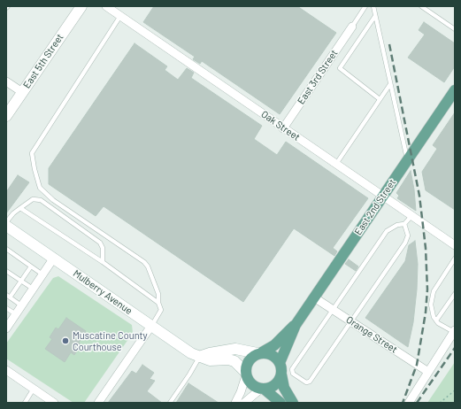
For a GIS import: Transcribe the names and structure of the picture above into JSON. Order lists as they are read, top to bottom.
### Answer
{
  "streets": {
    "main road": ["East 5th Street", "East 2nd Street", "Mulberry Avenue"],
    "street": ["East 3rd Street", "Oak Street", "Orange Street"]
  },
  "crossings": [
    ["East 3rd Street", "Oak Street"],
    ["Oak Street", "East 2nd Street"],
    ["East 2nd Street", "Mulberry Avenue"],
    ["East 2nd Street", "Orange Street"]
  ],
  "places": ["Muscatine County Courthouse"]
}
